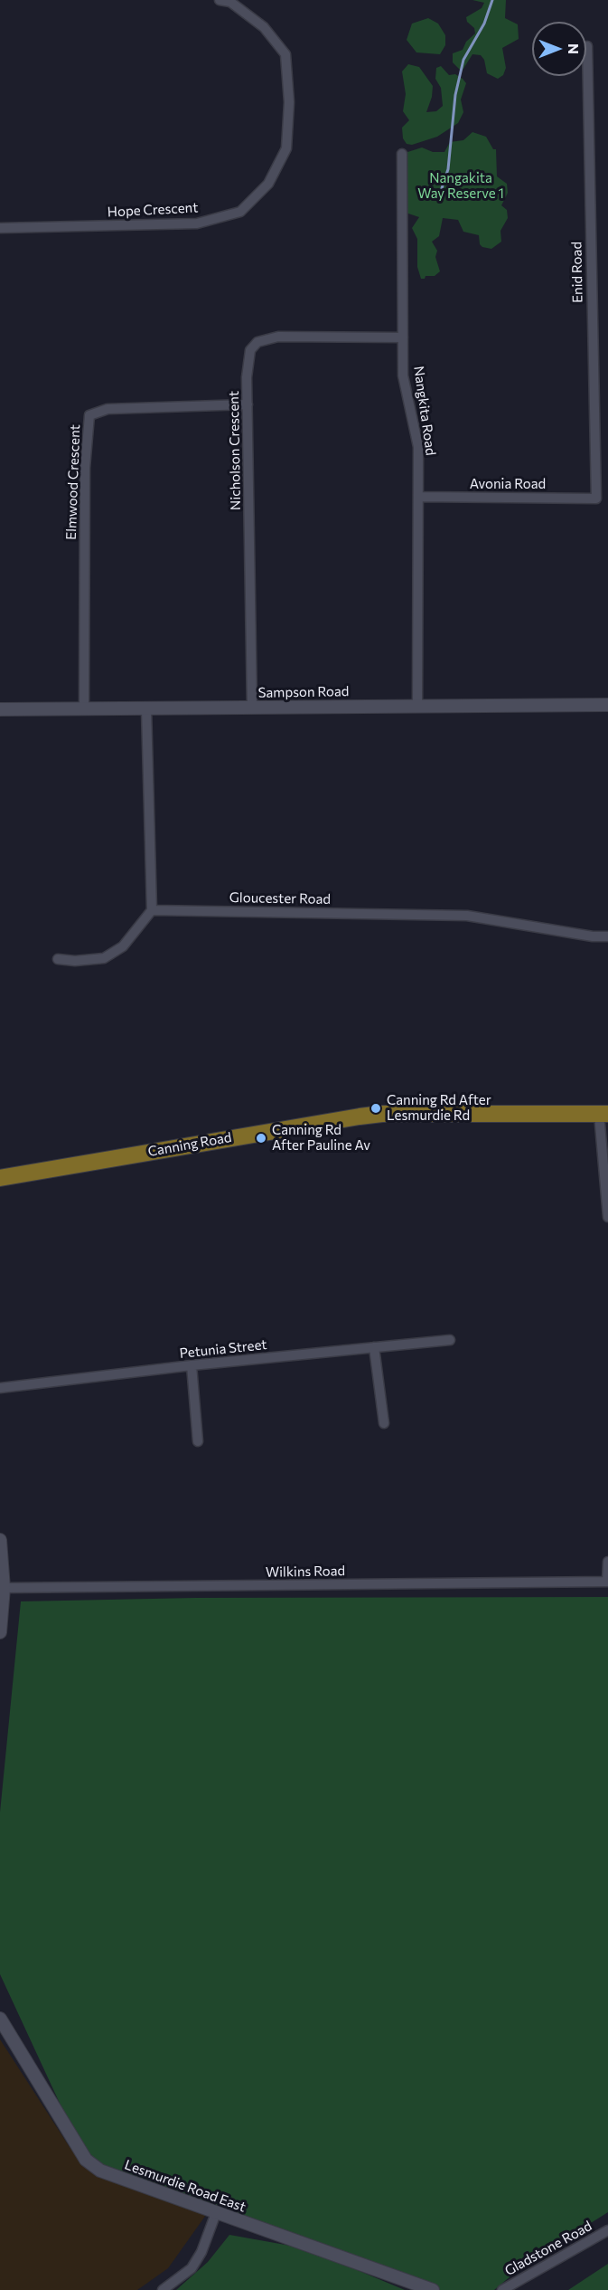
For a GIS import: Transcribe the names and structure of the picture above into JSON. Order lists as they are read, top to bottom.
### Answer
{
  "streets": {
    "main road": ["Canning Road"],
    "street": [
      "Hope Crescent",
      "Enid Road",
      "Nangkita Road",
      "Nicholson Crescent",
      "Elmwood Crescent",
      "Avonia Road",
      "Sampson Road",
      "Gloucester Road",
      "Petunia Street",
      "Wilkins Road",
      "Lesmurdie Road East",
      "Gladstone Road"
    ]
  },
  "crossings": [
    ["Enid Road", "Avonia Road"],
    ["Nangkita Road", "Nicholson Crescent"],
    ["Nangkita Road", "Avonia Road"],
    ["Nangkita Road", "Sampson Road"],
    ["Nicholson Crescent", "Elmwood Crescent"],
    ["Nicholson Crescent", "Sampson Road"],
    ["Elmwood Crescent", "Sampson Road"]
  ],
  "parks": ["Nangakita Way Reserve 1"],
  "places": ["Canning Rd After Lesmurdie Rd", "Canning Rd After Pauline Av"],
  "north": "right"
}
